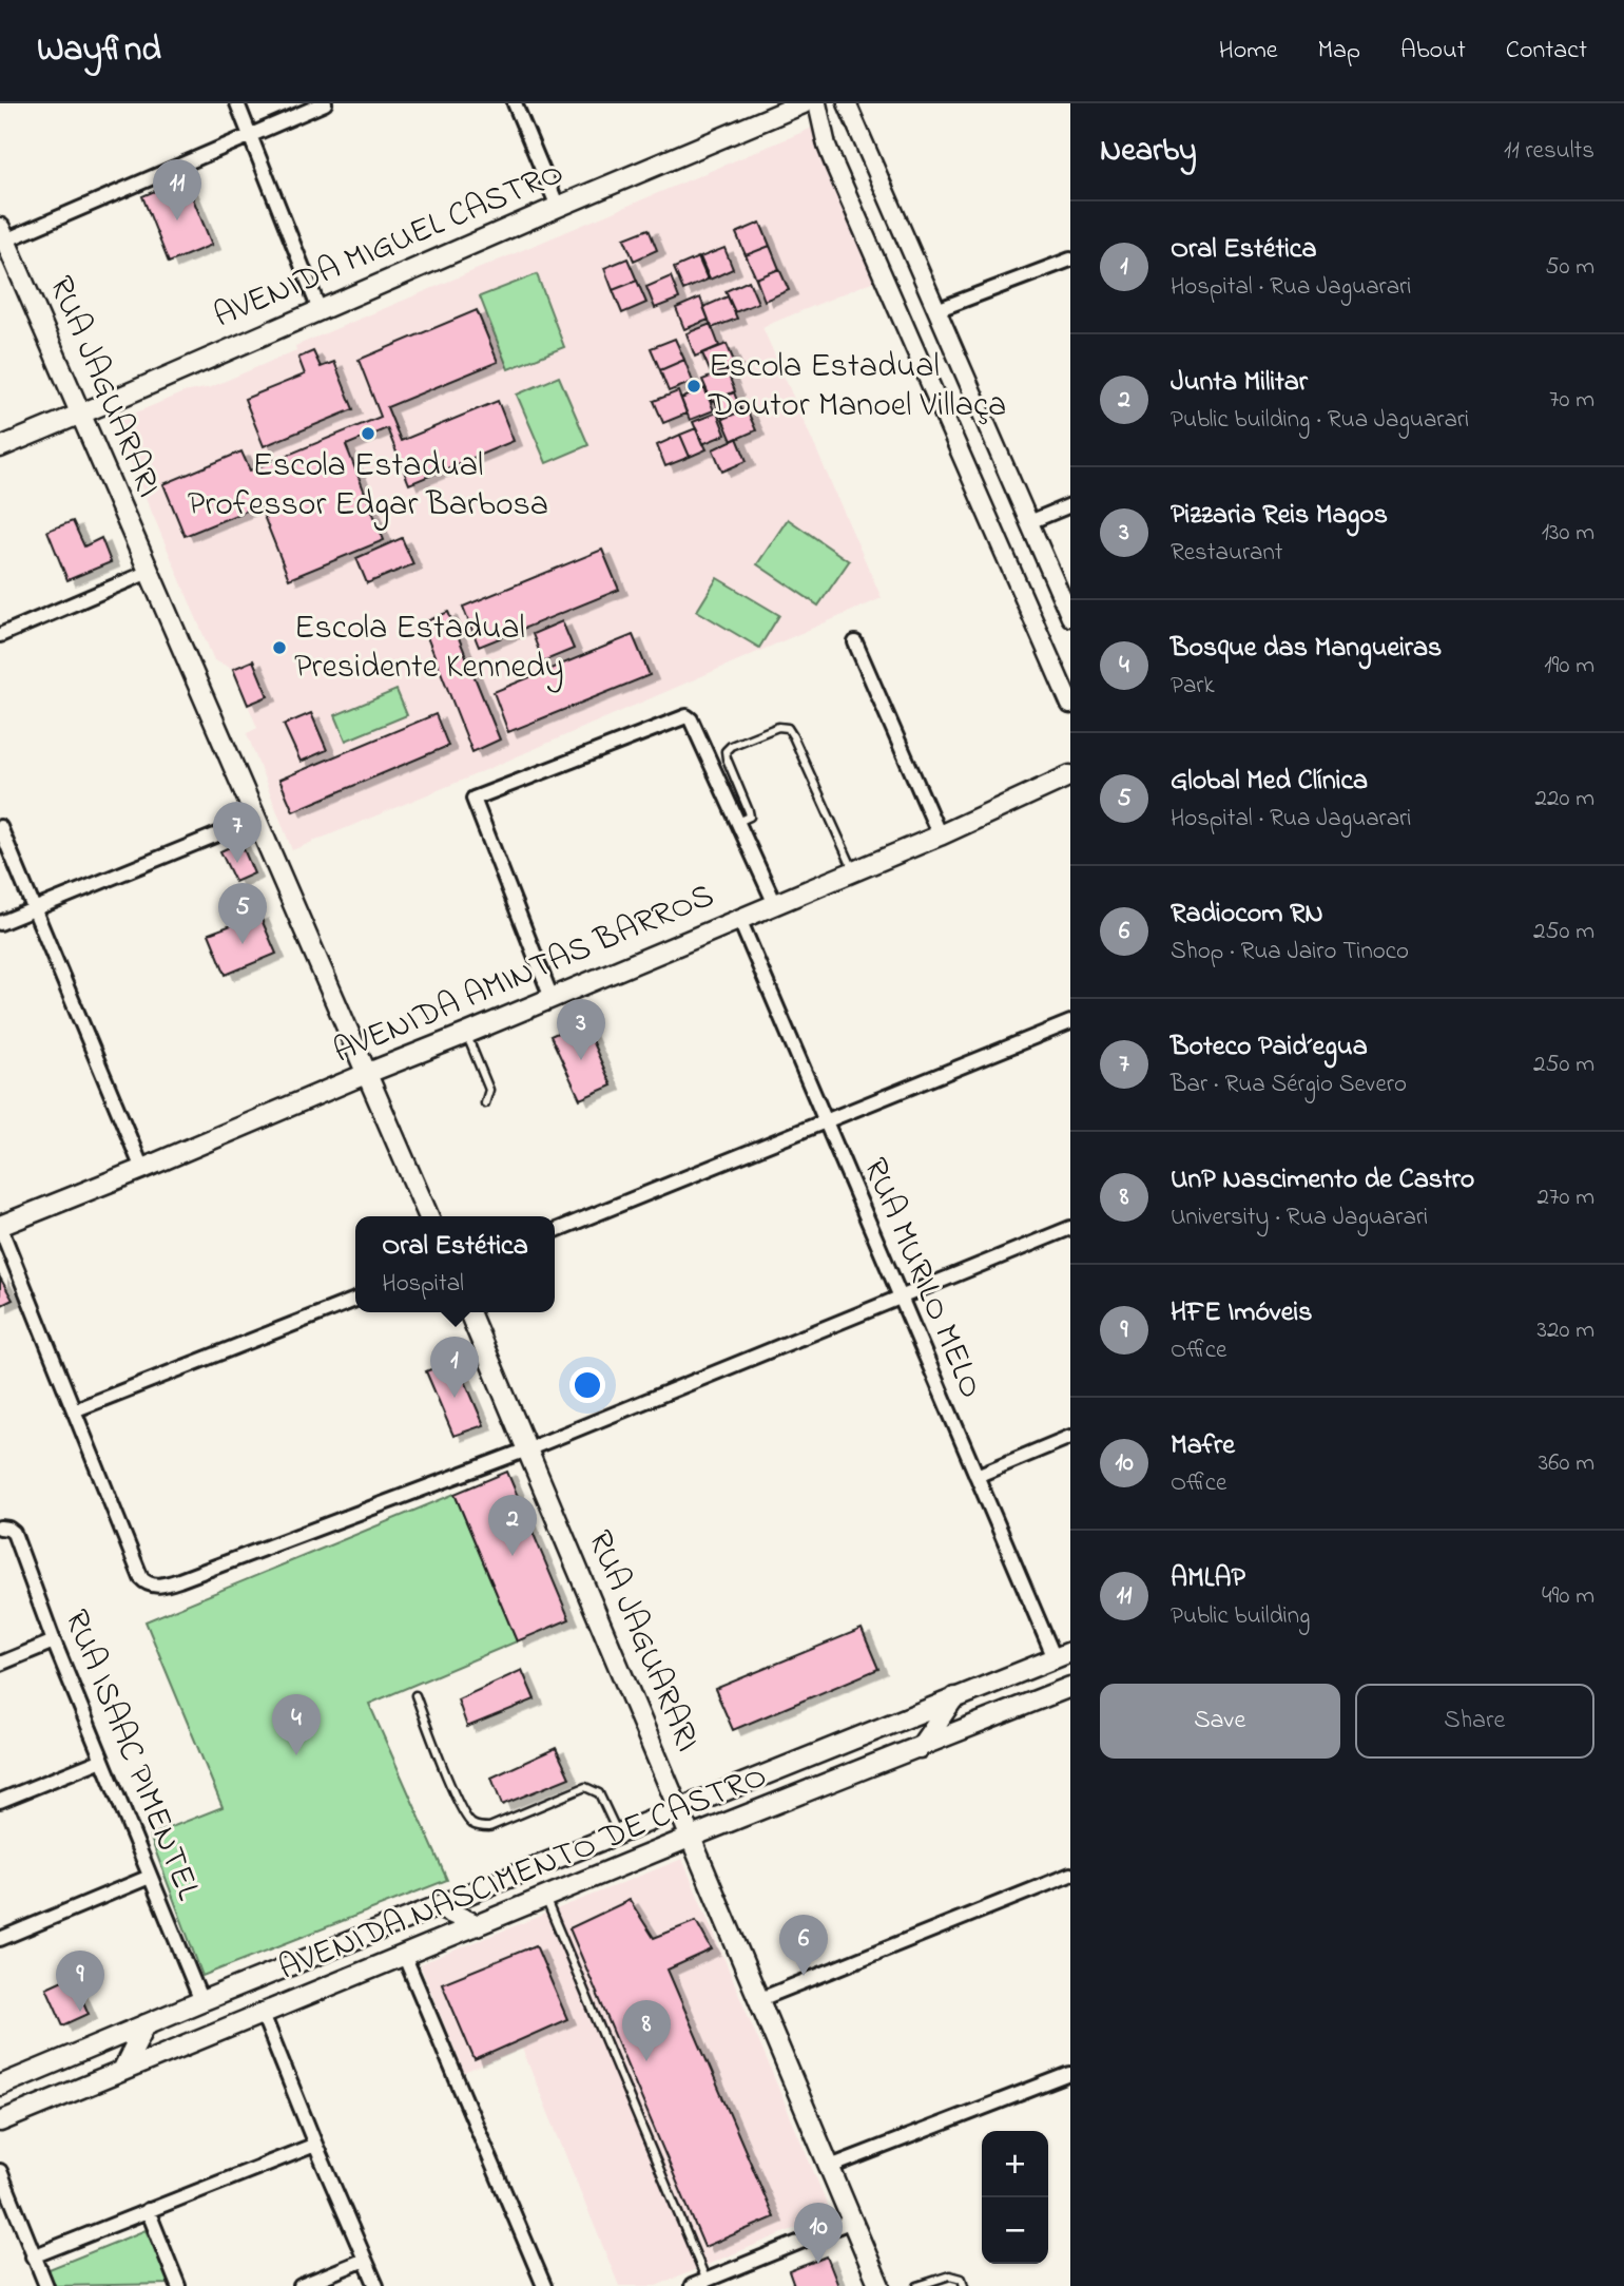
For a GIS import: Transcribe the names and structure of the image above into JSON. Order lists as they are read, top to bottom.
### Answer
{
  "streets": {
    "main road": [
      "AVENIDA MIGUEL CASTRO",
      "RUA JAGUARARI",
      "AVENIDA AMINTAS BARROS",
      "AVENIDA NASCIMENTO DE CASTRO"
    ],
    "street": ["RUA MURILO MELO", "RUA ISAAC PIMENTEL"]
  },
  "crossings": [
    ["AVENIDA MIGUEL CASTRO", "RUA JAGUARARI"],
    ["RUA JAGUARARI", "AVENIDA AMINTAS BARROS"],
    ["RUA JAGUARARI", "AVENIDA NASCIMENTO DE CASTRO"],
    ["AVENIDA AMINTAS BARROS", "RUA MURILO MELO"],
    ["RUA MURILO MELO", "AVENIDA NASCIMENTO DE CASTRO"],
    ["RUA ISAAC PIMENTEL", "AVENIDA NASCIMENTO DE CASTRO"]
  ],
  "places": ["Escola Estadual Doutor Manoel Villaça", "Escola Estadual Professor Edgar Barbosa", "Escola Estadual Presidente Kennedy"],
  "page": {
    "header": "Wayfind",
    "nav": [
      "Home",
      "Map",
      "About",
      "Contact"
    ],
    "heading": ["Nearby", "11 results"],
    "pins": [
      "11",
      "7",
      "5",
      "3",
      "1",
      "2",
      "4",
      "6",
      "9",
      "8",
      "10"
    ],
    "list": [
      {
        "mark": "1",
        "name": "Oral Estética",
        "note": "Hospital · Rua Jaguarari",
        "value": "50 m"
      },
      {
        "mark": "2",
        "name": "Junta Militar",
        "note": "Public building · Rua Jaguarari",
        "value": "70 m"
      },
      {
        "mark": "3",
        "name": "Pizzaria Reis Magos",
        "note": "Restaurant",
        "value": "130 m"
      },
      {
        "mark": "4",
        "name": "Bosque das Mangueiras",
        "note": "Park",
        "value": "190 m"
      },
      {
        "mark": "5",
        "name": "Global Med Clínica",
        "note": "Hospital · Rua Jaguarari",
        "value": "220 m"
      },
      {
        "mark": "6",
        "name": "Radiocom RN",
        "note": "Shop · Rua Jairo Tinoco",
        "value": "250 m"
      },
      {
        "mark": "7",
        "name": "Boteco Paid´egua",
        "note": "Bar · Rua Sérgio Severo",
        "value": "250 m"
      },
      {
        "mark": "8",
        "name": "UnP Nascimento de Castro",
        "note": "University · Rua Jaguarari",
        "value": "270 m"
      },
      {
        "mark": "9",
        "name": "HFE Imóveis",
        "note": "Office",
        "value": "320 m"
      },
      {
        "mark": "10",
        "name": "Mafre",
        "note": "Office",
        "value": "360 m"
      },
      {
        "mark": "11",
        "name": "AMLAP",
        "note": "Public building",
        "value": "490 m"
      }
    ],
    "popup": ["Oral Estética", "Hospital"],
    "buttons": ["Save", "Share"],
    "map_buttons": ["+", "−"]
  }
}
